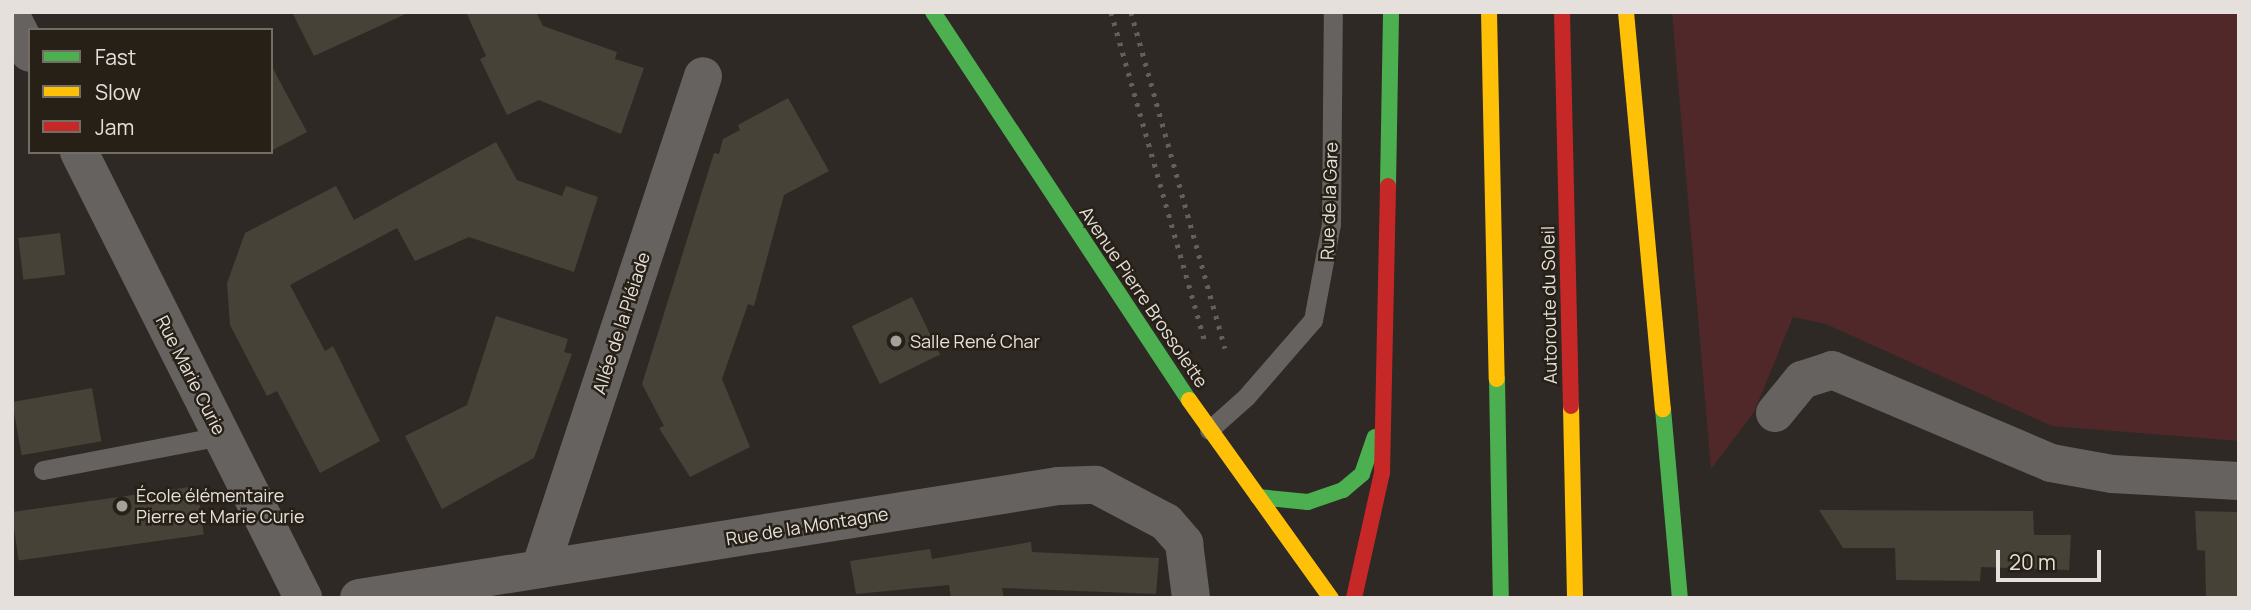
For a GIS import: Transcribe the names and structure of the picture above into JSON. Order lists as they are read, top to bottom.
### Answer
{
  "streets": {
    "main road": ["Avenue Pierre Brossolette", "Autoroute du Soleil"],
    "street": ["Allée de la Pléiade", "Rue Marie Curie", "Rue de la Montagne"],
    "lane": ["Rue de la Gare"]
  },
  "crossings": [
    ["Rue de la Gare", "Avenue Pierre Brossolette"],
    ["Allée de la Pléiade", "Rue de la Montagne"]
  ],
  "places": ["Salle René Char", "École élémentaire Pierre et Marie Curie"],
  "legend": ["Fast", "Slow", "Jam"],
  "scale_bar": "20 m"
}
